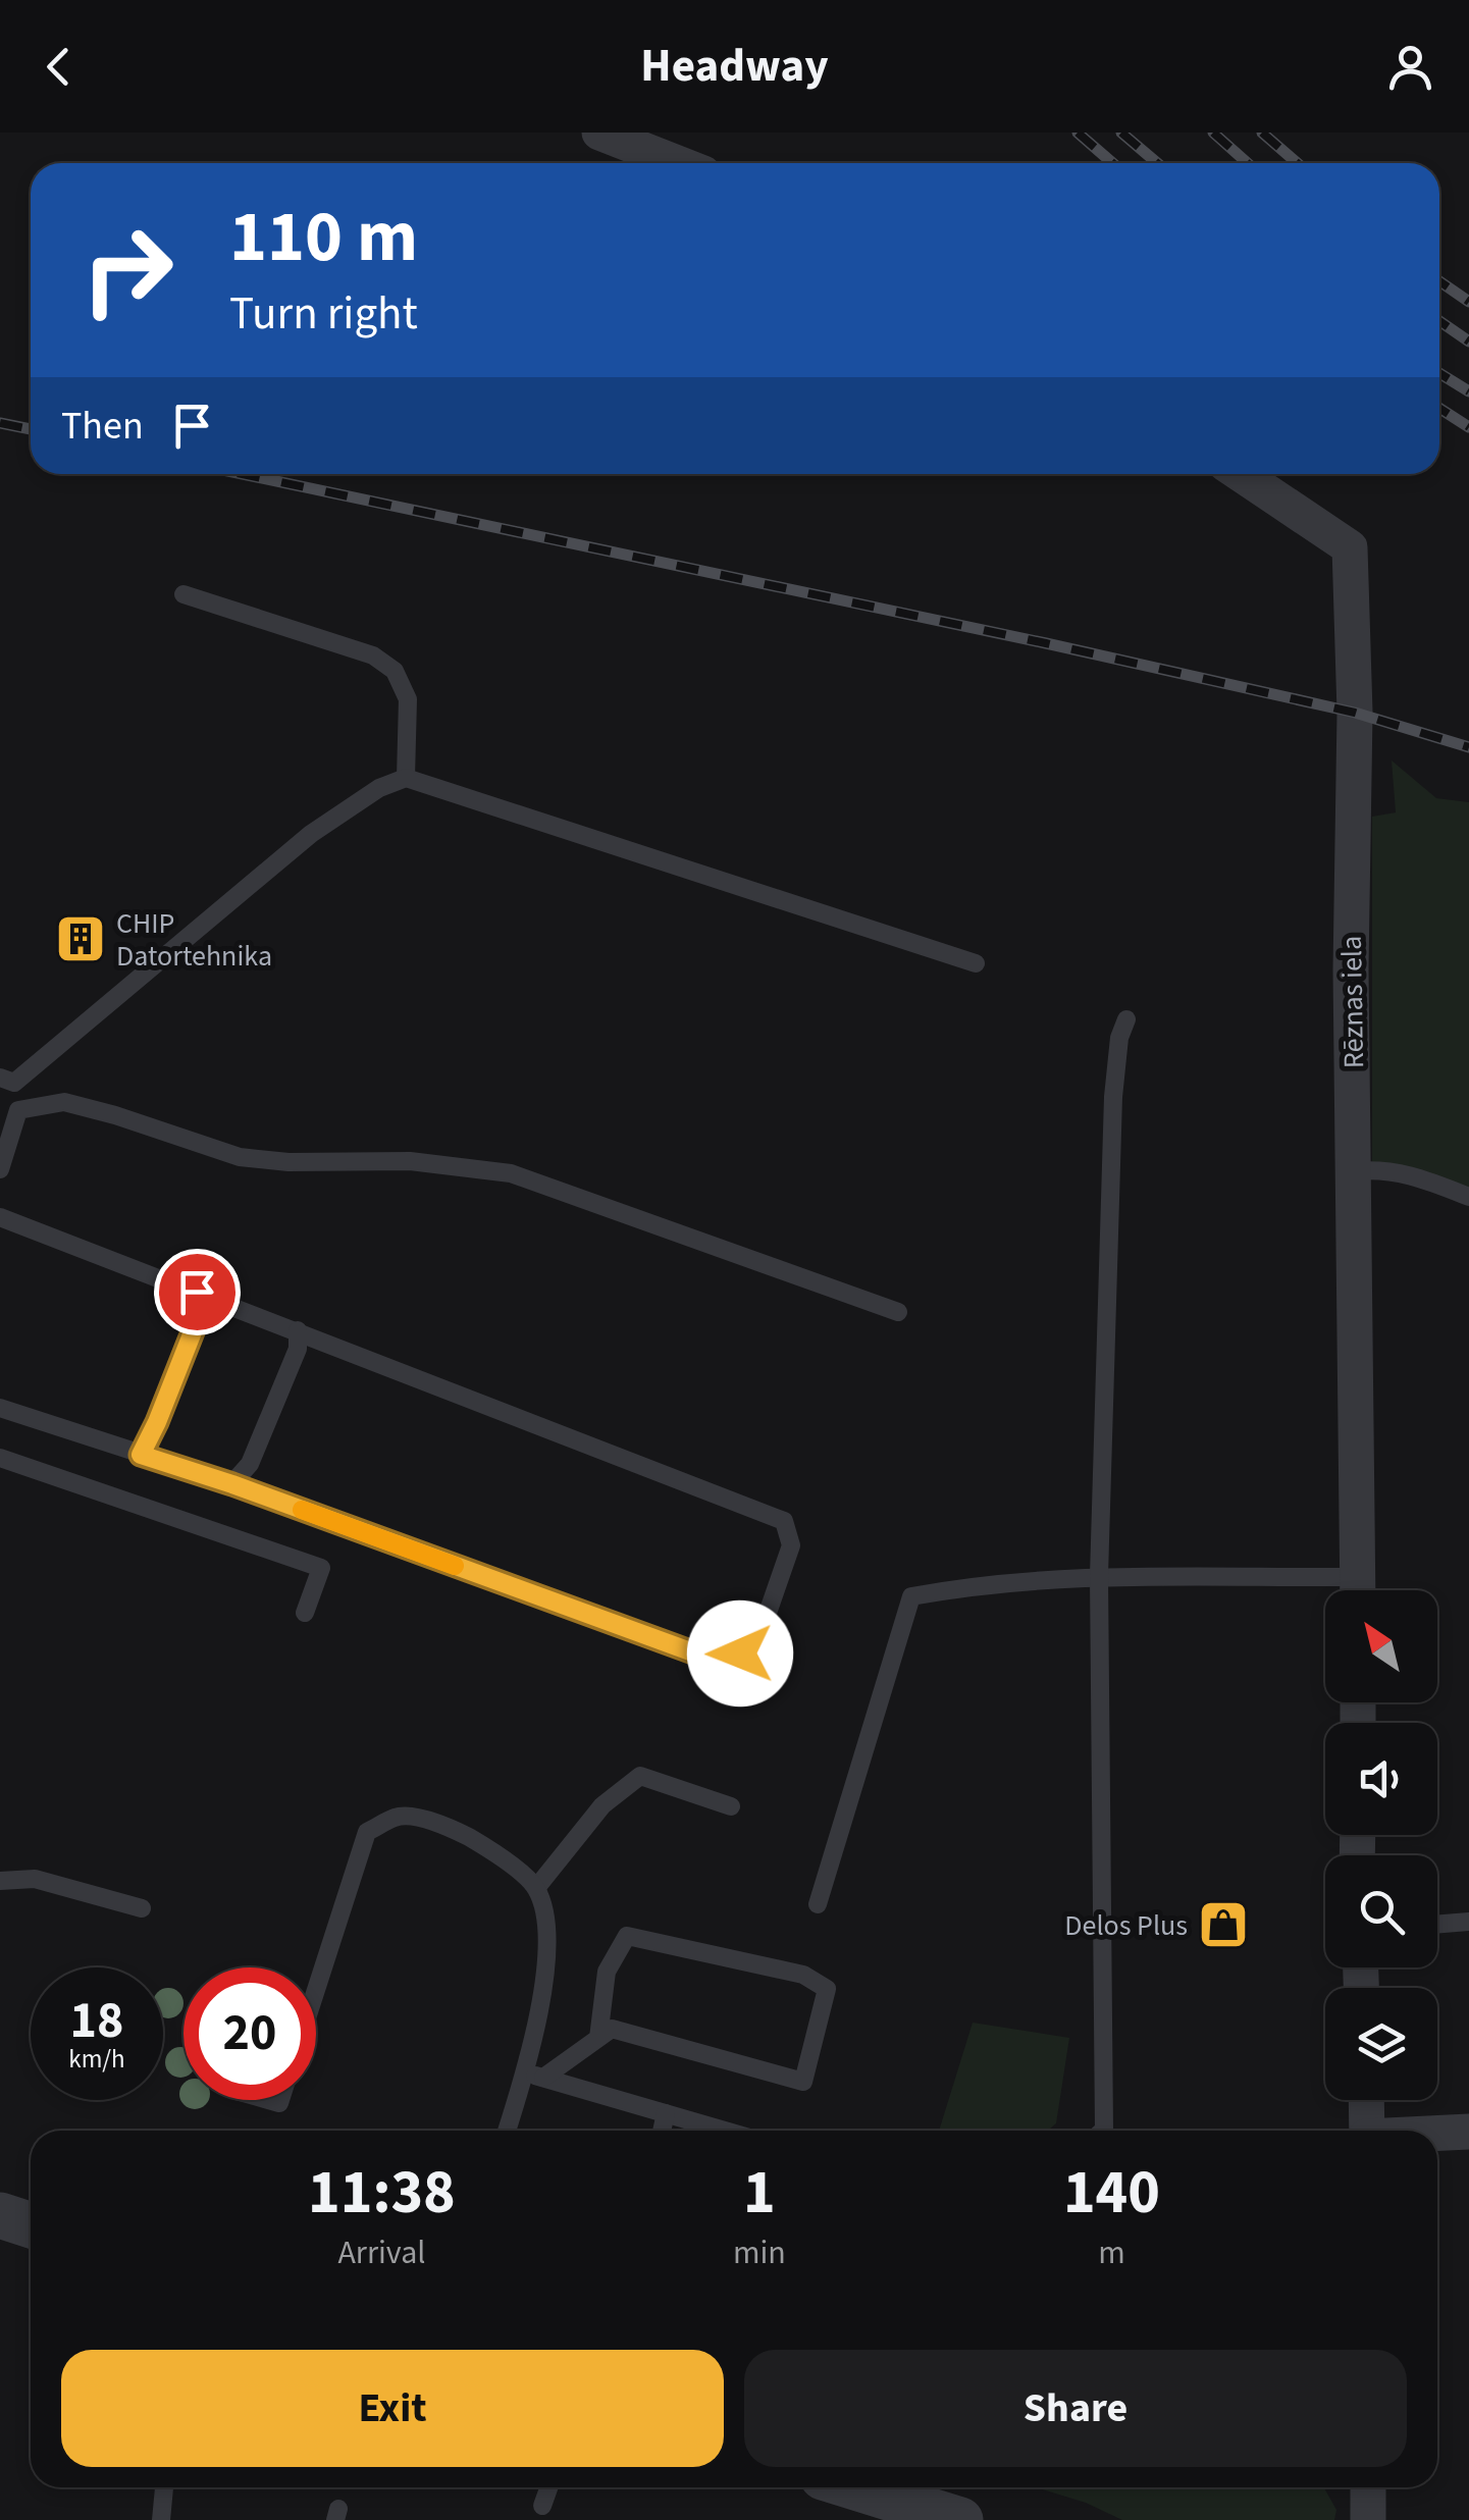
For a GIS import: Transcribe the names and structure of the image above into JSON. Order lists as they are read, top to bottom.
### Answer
{
  "streets": {
    "street": ["Rēznas iela"]
  },
  "places": {
    "building": ["CHIP Datortehnika"],
    "shop": ["Delos Plus"]
  },
  "north": "top left",
  "page": {
    "header": "Headway",
    "turn": ["110 m", "Turn right"],
    "then": "Then",
    "speed": "18 km/h",
    "limit": "20",
    "eta": [
      "11:38",
      "Arrival",
      "1",
      "min",
      "140",
      "m"
    ],
    "buttons": ["Exit", "Share"]
  }
}
